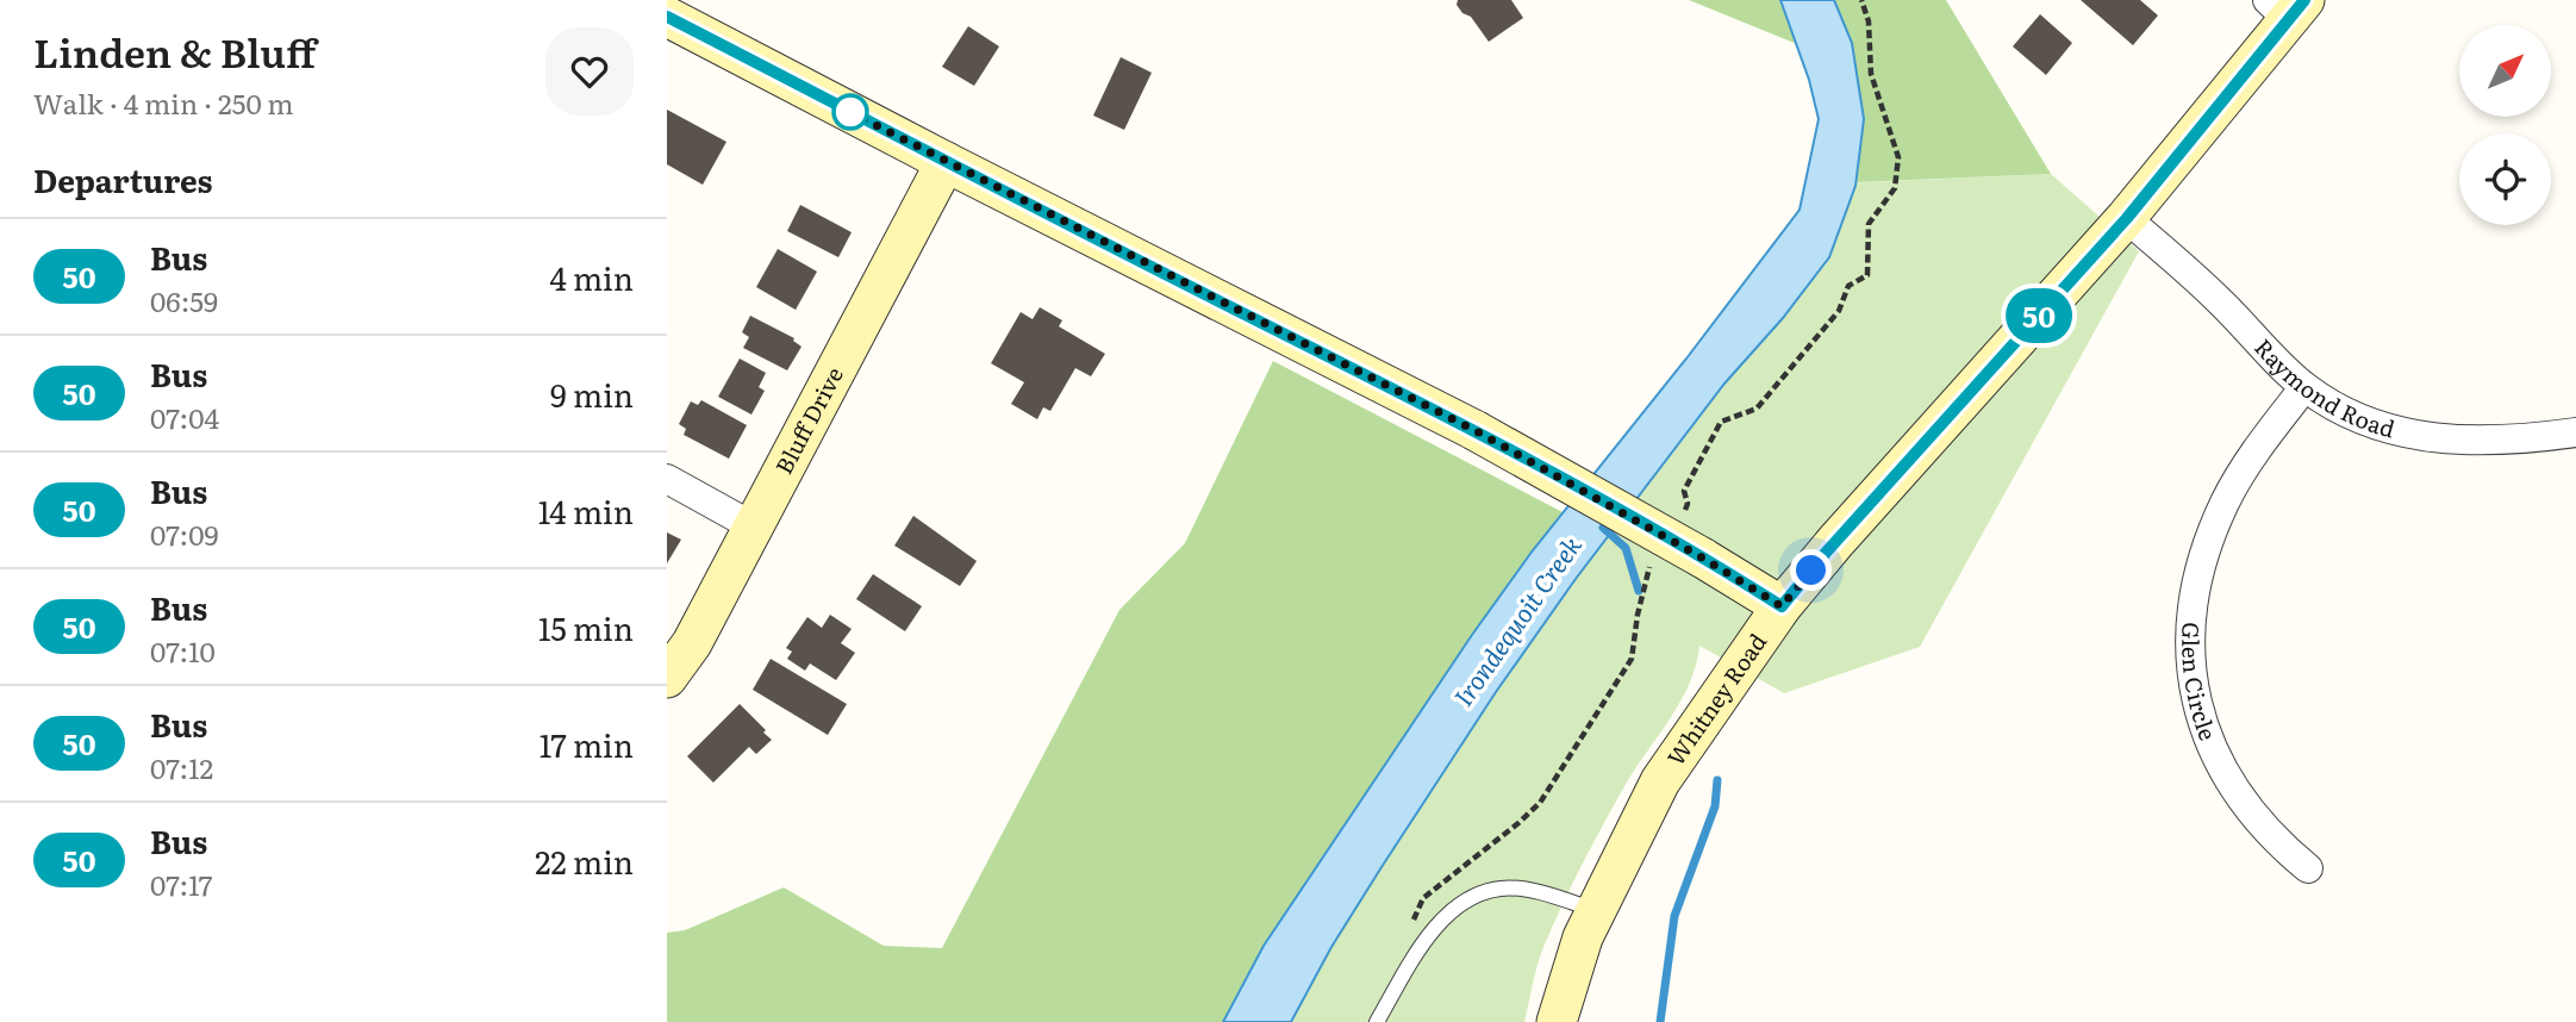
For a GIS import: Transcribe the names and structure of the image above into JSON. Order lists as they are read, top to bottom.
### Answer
{
  "streets": {
    "main road": ["Bluff Drive", "Whitney Road"],
    "street": ["Raymond Road", "Glen Circle"]
  },
  "crossings": [
    ["Raymond Road", "Glen Circle"],
    ["Raymond Road", "Whitney Road"]
  ],
  "water": ["Irondequoit Creek"],
  "lines": ["bus line 50"],
  "north": "top right",
  "page": {
    "heading": [
      ["Linden & Bluff", "Walk · 4 min · 250 m"],
      "Departures"
    ],
    "on_map": "50",
    "list": [
      {
        "mark": "50",
        "name": "Bus",
        "note": "06:59",
        "value": "4 min"
      },
      {
        "mark": "50",
        "name": "Bus",
        "note": "07:04",
        "value": "9 min"
      },
      {
        "mark": "50",
        "name": "Bus",
        "note": "07:09",
        "value": "14 min"
      },
      {
        "mark": "50",
        "name": "Bus",
        "note": "07:10",
        "value": "15 min"
      },
      {
        "mark": "50",
        "name": "Bus",
        "note": "07:12",
        "value": "17 min"
      },
      {
        "mark": "50",
        "name": "Bus",
        "note": "07:17",
        "value": "22 min"
      }
    ]
  }
}
